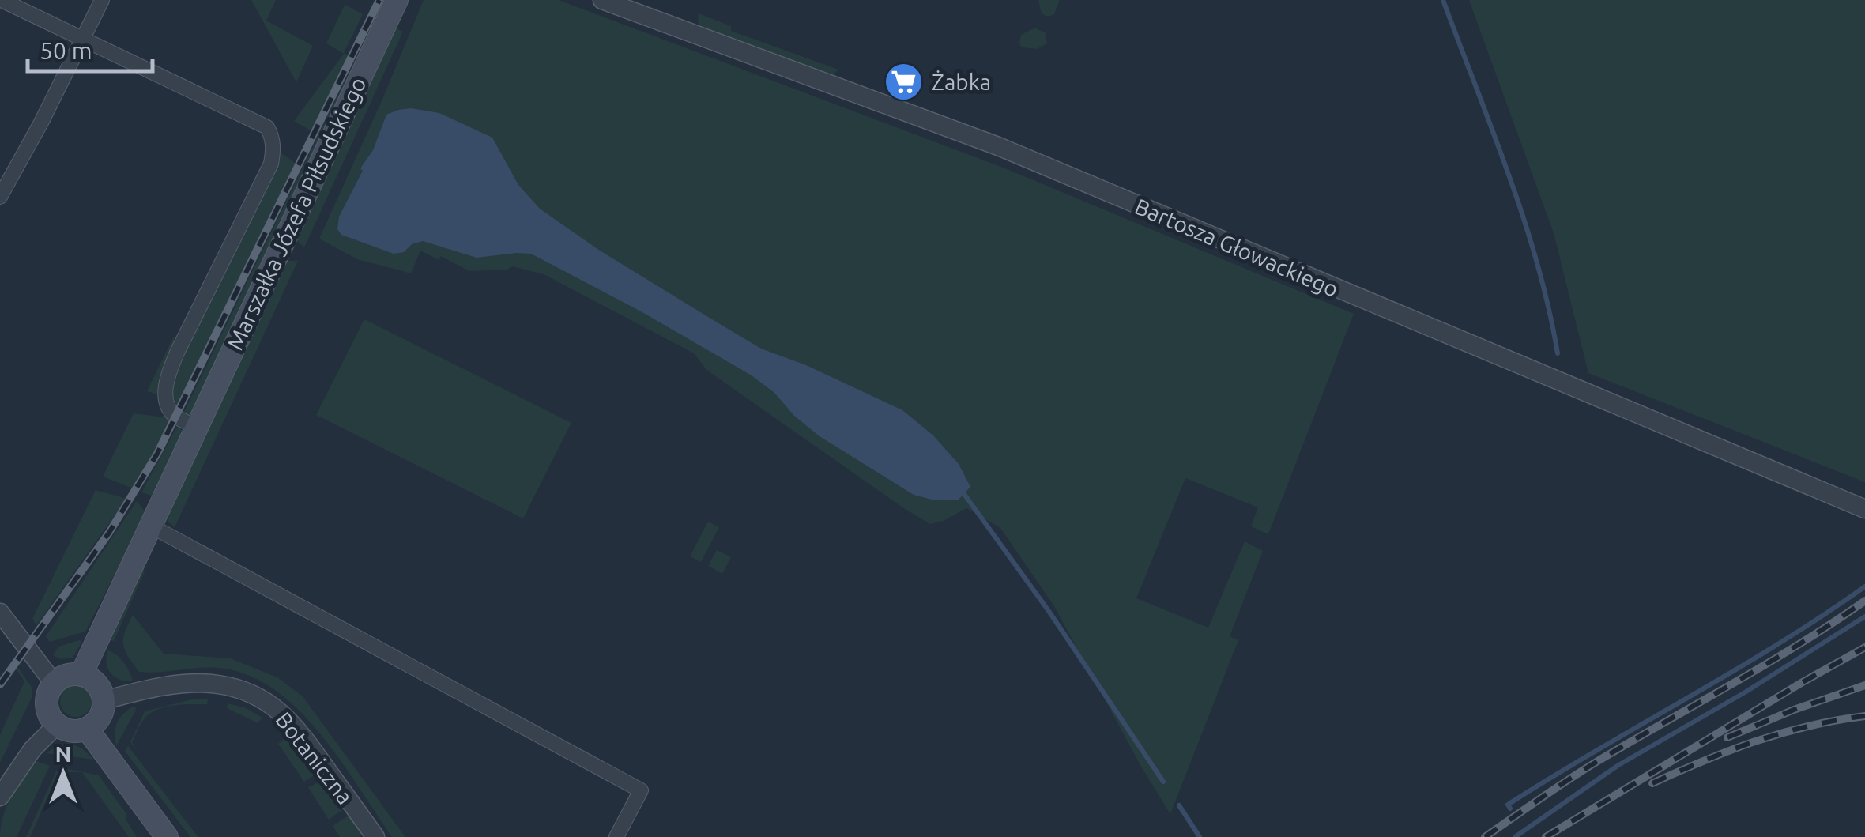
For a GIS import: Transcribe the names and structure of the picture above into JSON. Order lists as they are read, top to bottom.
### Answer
{
  "streets": {
    "main road": ["Marszałka Józefa Piłsudskiego"],
    "street": ["Bartosza Głowackiego", "Botaniczna"]
  },
  "crossings": [
    ["Marszałka Józefa Piłsudskiego", "Botaniczna"]
  ],
  "places": {
    "supermarket": ["Żabka"]
  },
  "scale_bar": "50 m",
  "north": "top"
}
